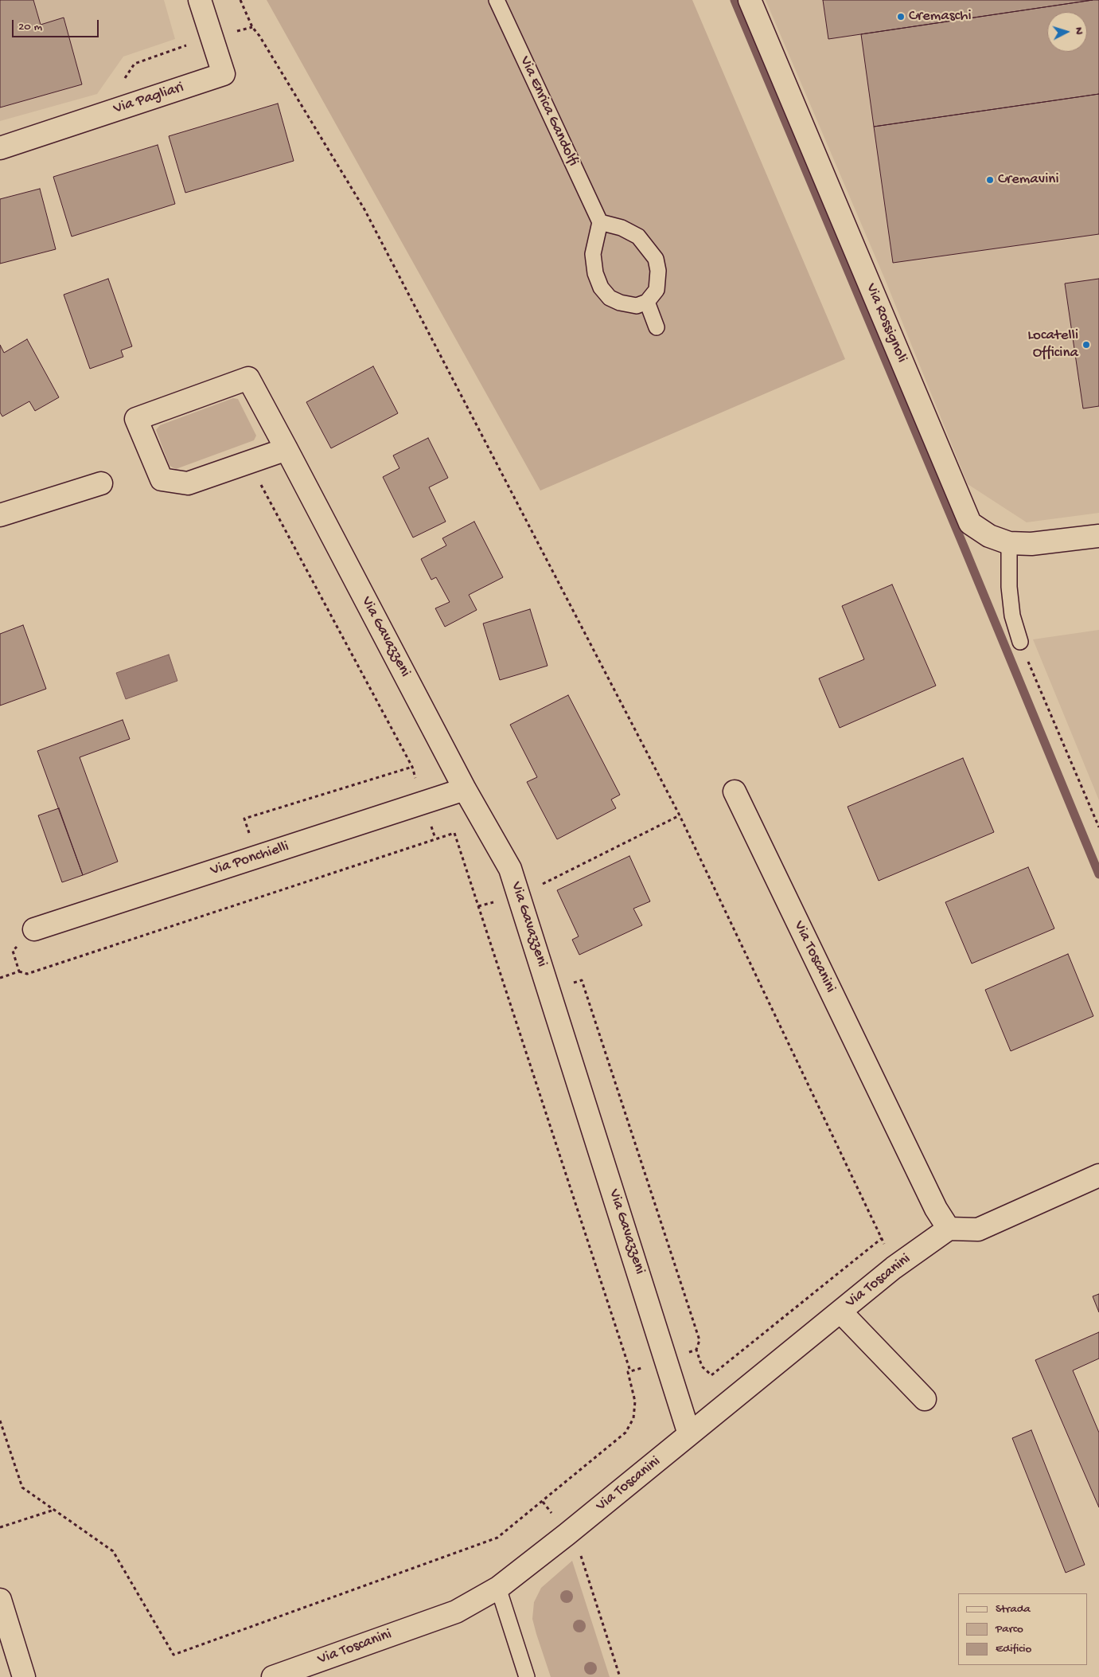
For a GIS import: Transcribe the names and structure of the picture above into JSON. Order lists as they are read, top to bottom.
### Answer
{
  "streets": {
    "street": [
      "Via Pagliari",
      "Via Rossignoli",
      "Via Gavazzeni",
      "Via Ponchielli",
      "Via Toscanini"
    ],
    "lane": ["Via Enrica Gandolfi"]
  },
  "crossings": [
    ["Via Gavazzeni", "Via Ponchielli"],
    ["Via Gavazzeni", "Via Toscanini"]
  ],
  "places": ["Cremaschi", "Cremavini", "Locatelli Officina"],
  "legend": ["Strada", "Parco", "Edificio"],
  "scale_bar": "20 m",
  "north": "right"
}
